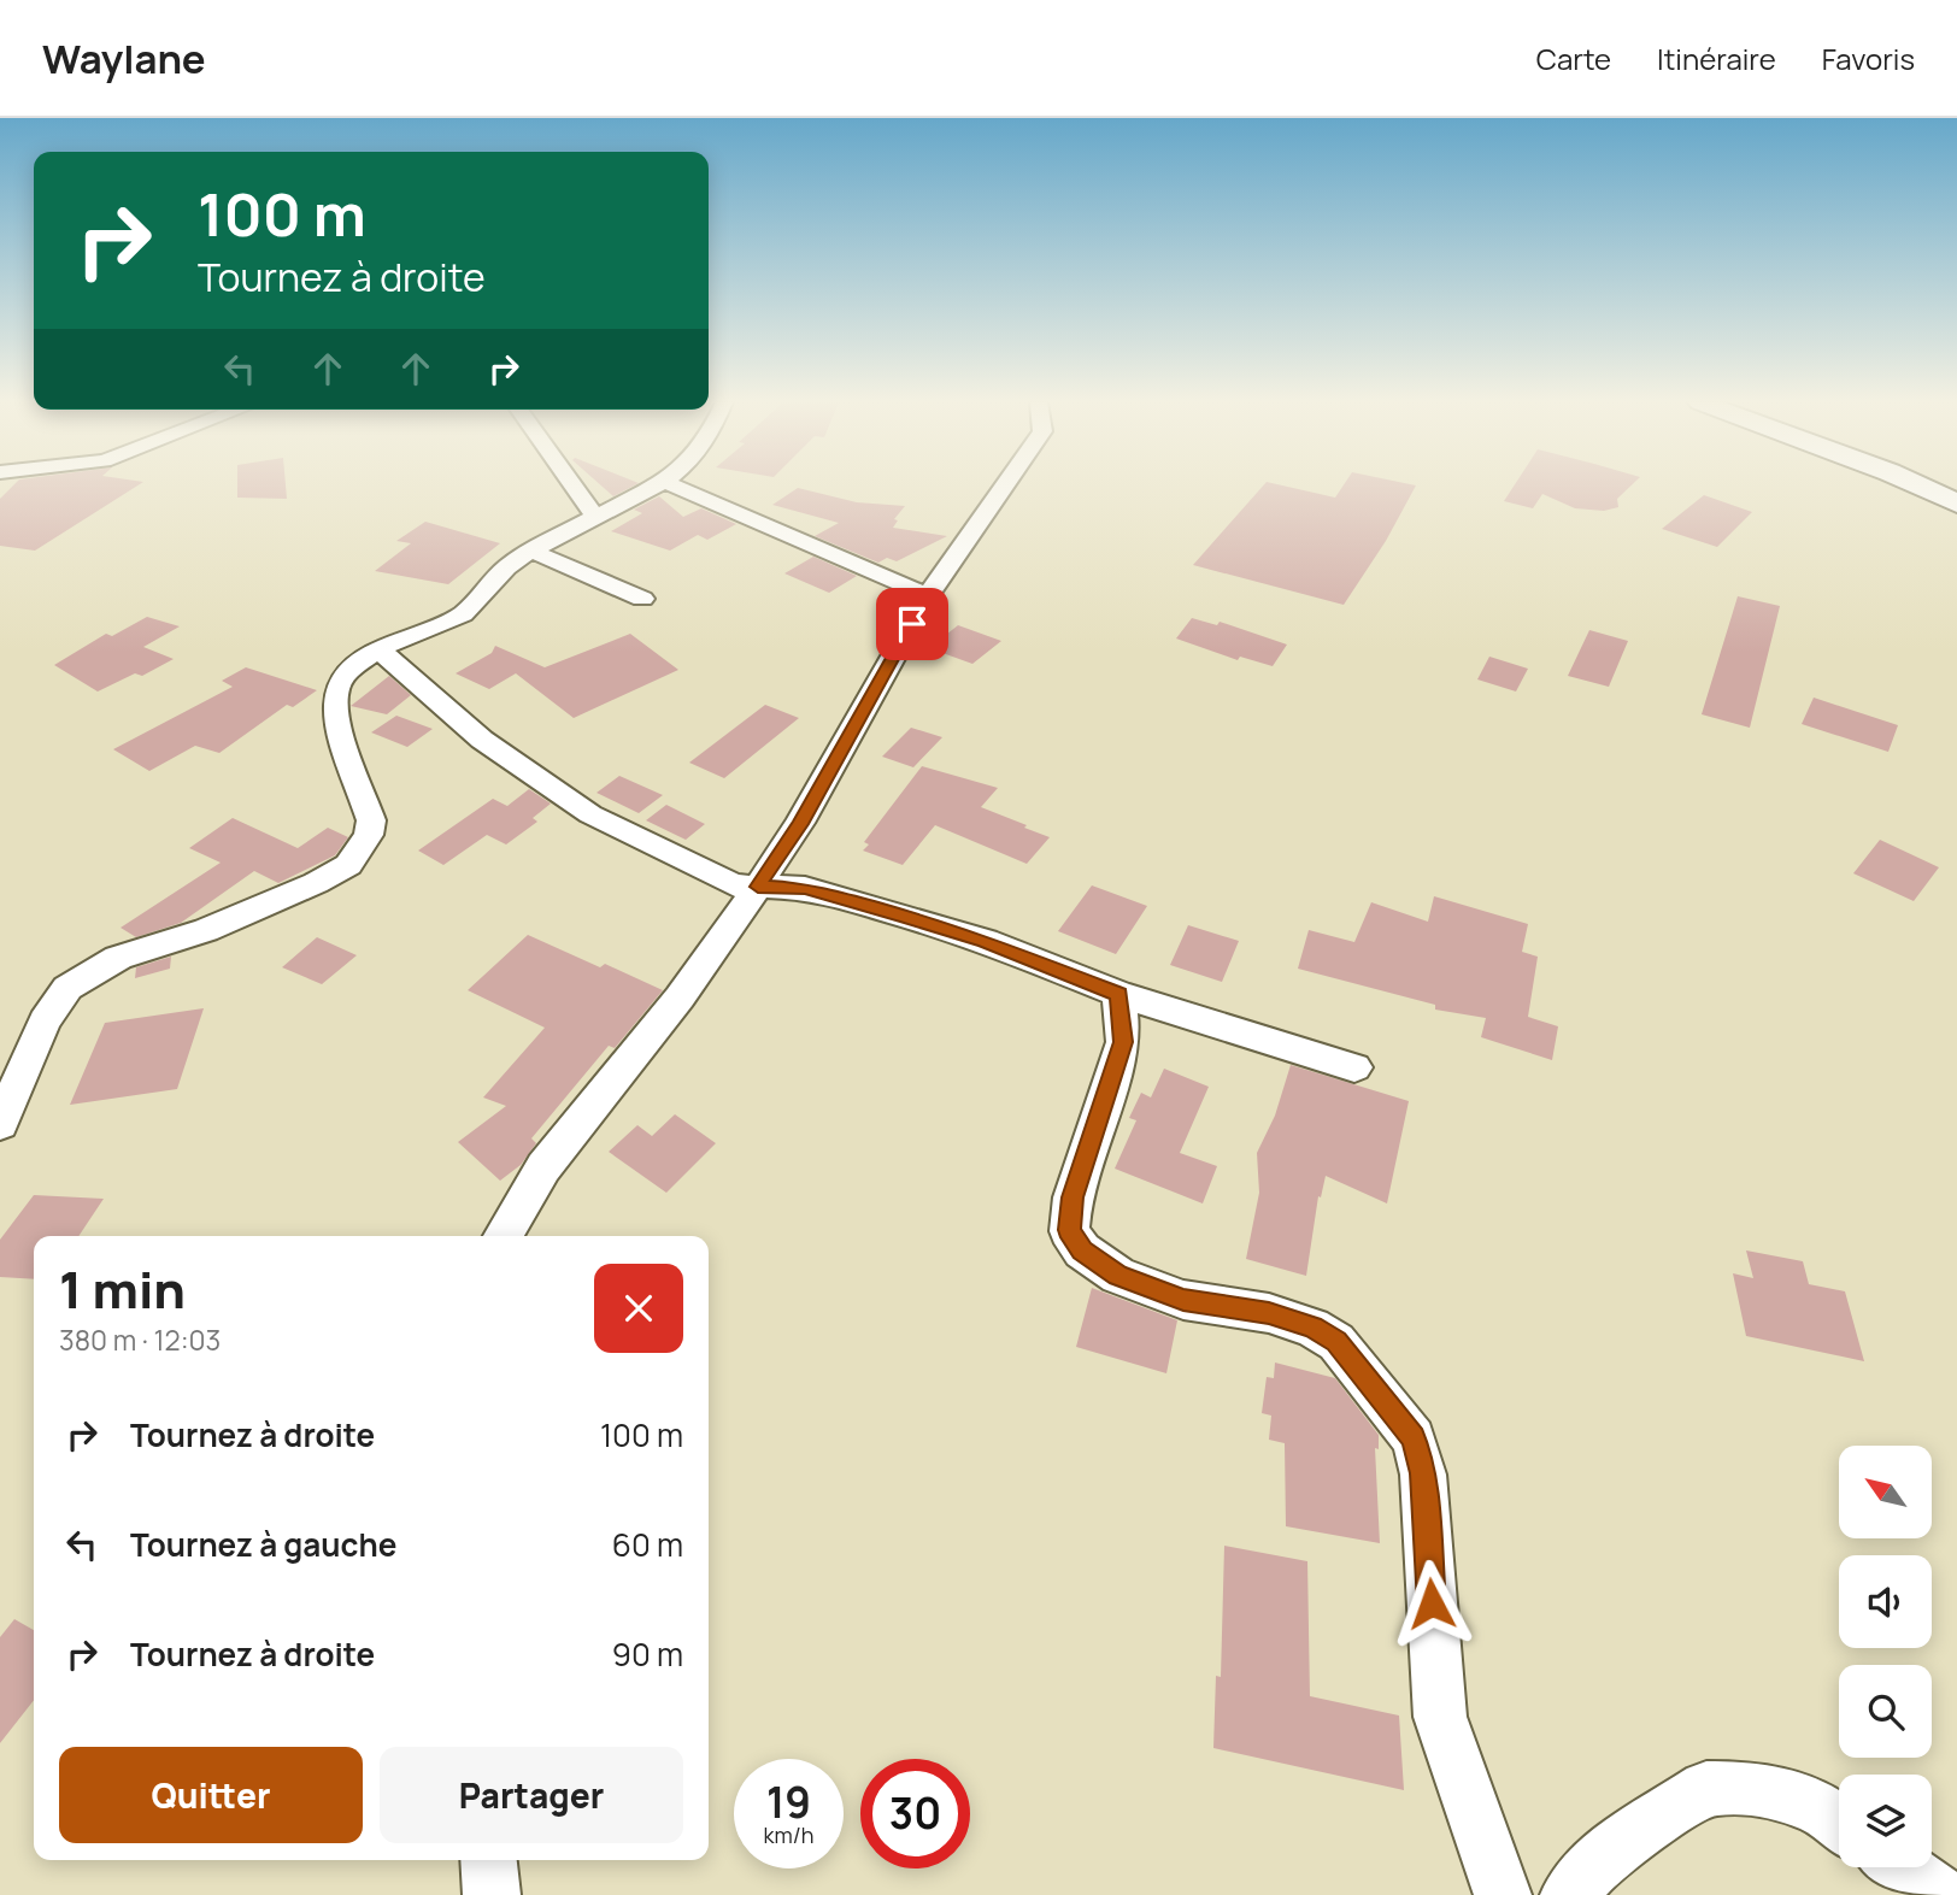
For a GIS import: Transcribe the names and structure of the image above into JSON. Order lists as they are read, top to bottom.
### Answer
{
  "north": "top left",
  "page": {
    "header": "Waylane",
    "nav": ["Carte", "Itinéraire", "Favoris"],
    "turn": ["100 m", "Tournez à droite"],
    "heading": ["1 min", "380 m · 12:03"],
    "list": [
      {
        "name": "Tournez à droite",
        "value": "100 m"
      },
      {
        "name": "Tournez à gauche",
        "value": "60 m"
      },
      {
        "name": "Tournez à droite",
        "value": "90 m"
      }
    ],
    "buttons": ["Quitter", "Partager"],
    "speed": "19 km/h",
    "limit": "30"
  }
}
